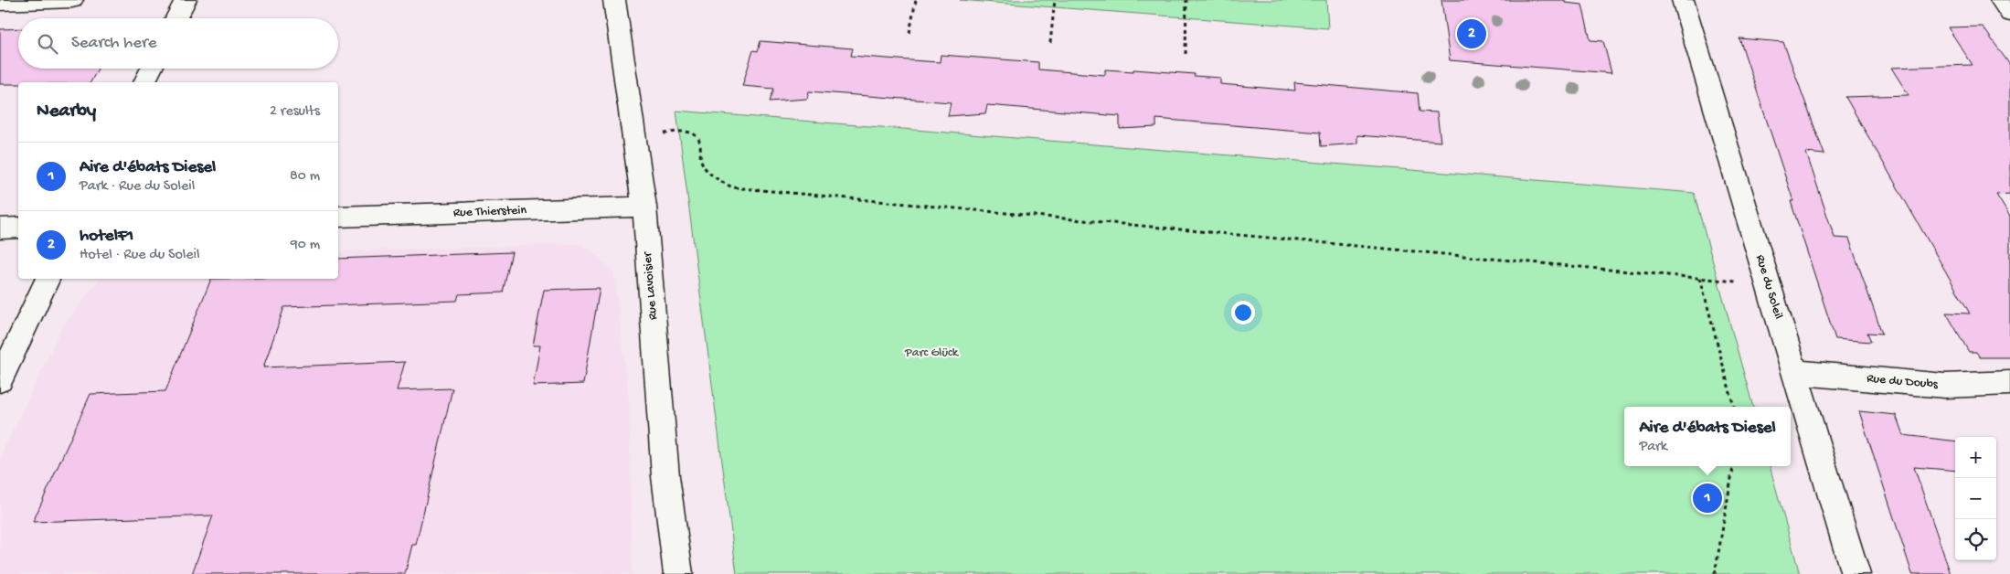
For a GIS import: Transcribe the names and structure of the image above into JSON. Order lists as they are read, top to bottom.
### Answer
{
  "streets": {
    "street": [
      "Rue Thierstein",
      "Rue Lavoisier",
      "Rue du Soleil",
      "Rue du Doubs"
    ]
  },
  "crossings": [
    ["Rue Thierstein", "Rue Lavoisier"],
    ["Rue du Soleil", "Rue du Doubs"]
  ],
  "parks": ["Parc Glück"],
  "page": {
    "pins": ["2", "1"],
    "search": "Search here",
    "heading": ["Nearby", "2 results"],
    "list": [
      {
        "mark": "1",
        "name": "Aire d'ébats Diesel",
        "note": "Park · Rue du Soleil",
        "value": "80 m"
      },
      {
        "mark": "2",
        "name": "hotelF1",
        "note": "Hotel · Rue du Soleil",
        "value": "90 m"
      }
    ],
    "popup": ["Aire d'ébats Diesel", "Park"],
    "map_buttons": ["+", "−"]
  }
}
